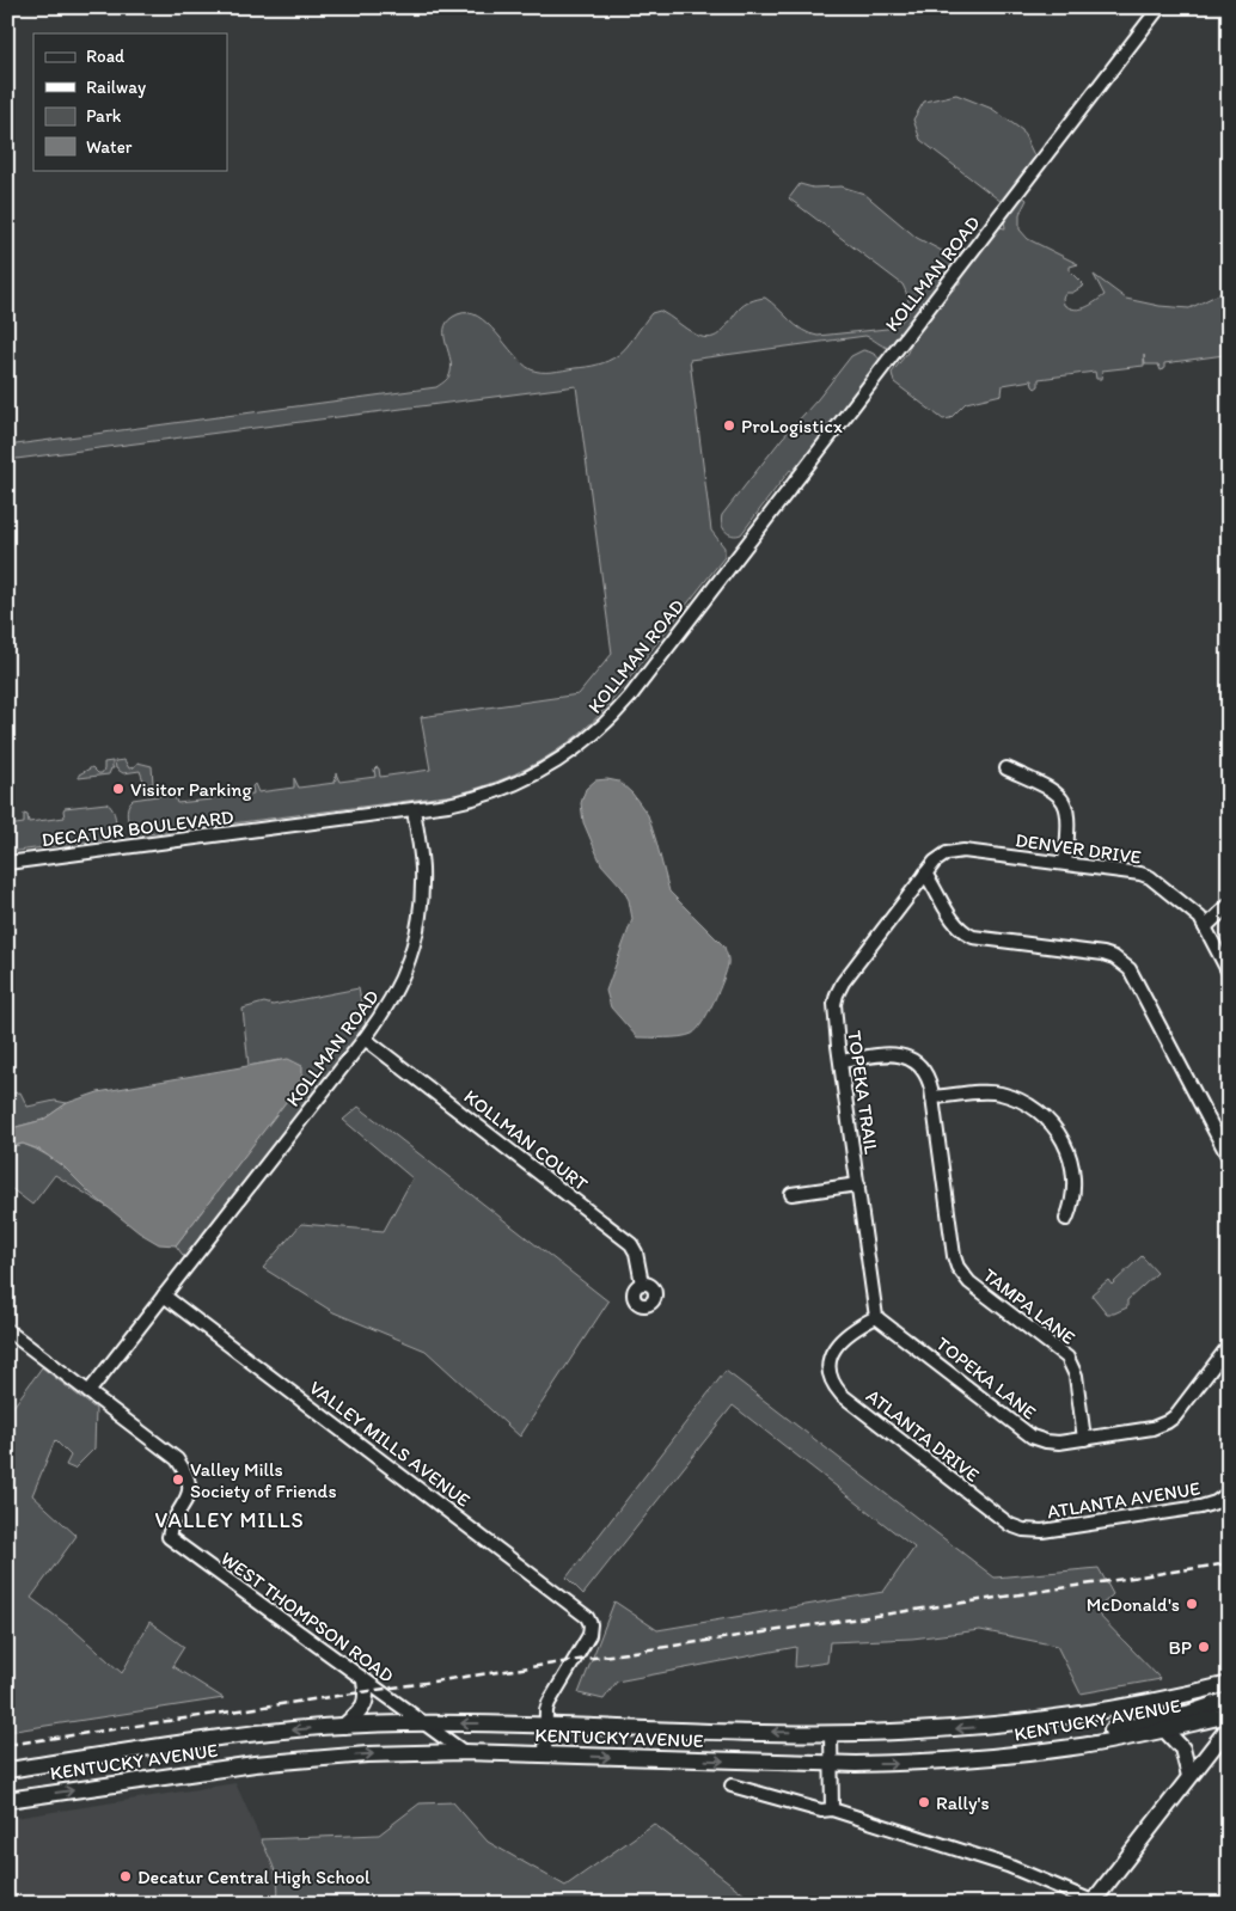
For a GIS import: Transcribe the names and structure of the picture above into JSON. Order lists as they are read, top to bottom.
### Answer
{
  "streets": {
    "main road": ["KENTUCKY AVENUE"],
    "street": [
      "KOLLMAN ROAD",
      "DECATUR BOULEVARD",
      "DENVER DRIVE",
      "TOPEKA TRAIL",
      "KOLLMAN COURT",
      "TAMPA LANE",
      "TOPEKA LANE",
      "ATLANTA DRIVE",
      "VALLEY MILLS AVENUE",
      "ATLANTA AVENUE",
      "WEST THOMPSON ROAD"
    ]
  },
  "crossings": [
    ["KOLLMAN ROAD", "DECATUR BOULEVARD"],
    ["KOLLMAN ROAD", "KOLLMAN COURT"],
    ["KOLLMAN ROAD", "VALLEY MILLS AVENUE"],
    ["KOLLMAN ROAD", "WEST THOMPSON ROAD"],
    ["DENVER DRIVE", "TOPEKA TRAIL"],
    ["TOPEKA TRAIL", "TAMPA LANE"],
    ["TOPEKA TRAIL", "TOPEKA LANE"],
    ["TOPEKA TRAIL", "ATLANTA DRIVE"],
    ["TAMPA LANE", "TOPEKA LANE"],
    ["TOPEKA LANE", "ATLANTA DRIVE"],
    ["ATLANTA DRIVE", "ATLANTA AVENUE"],
    ["VALLEY MILLS AVENUE", "KENTUCKY AVENUE"],
    ["WEST THOMPSON ROAD", "KENTUCKY AVENUE"]
  ],
  "districts": ["VALLEY MILLS"],
  "places": [
    "ProLogisticx",
    "Visitor Parking",
    "Valley Mills Society of Friends",
    "McDonald's",
    "BP",
    "Rally's",
    "Decatur Central High School"
  ],
  "legend": [
    "Road",
    "Railway",
    "Park",
    "Water"
  ]
}
